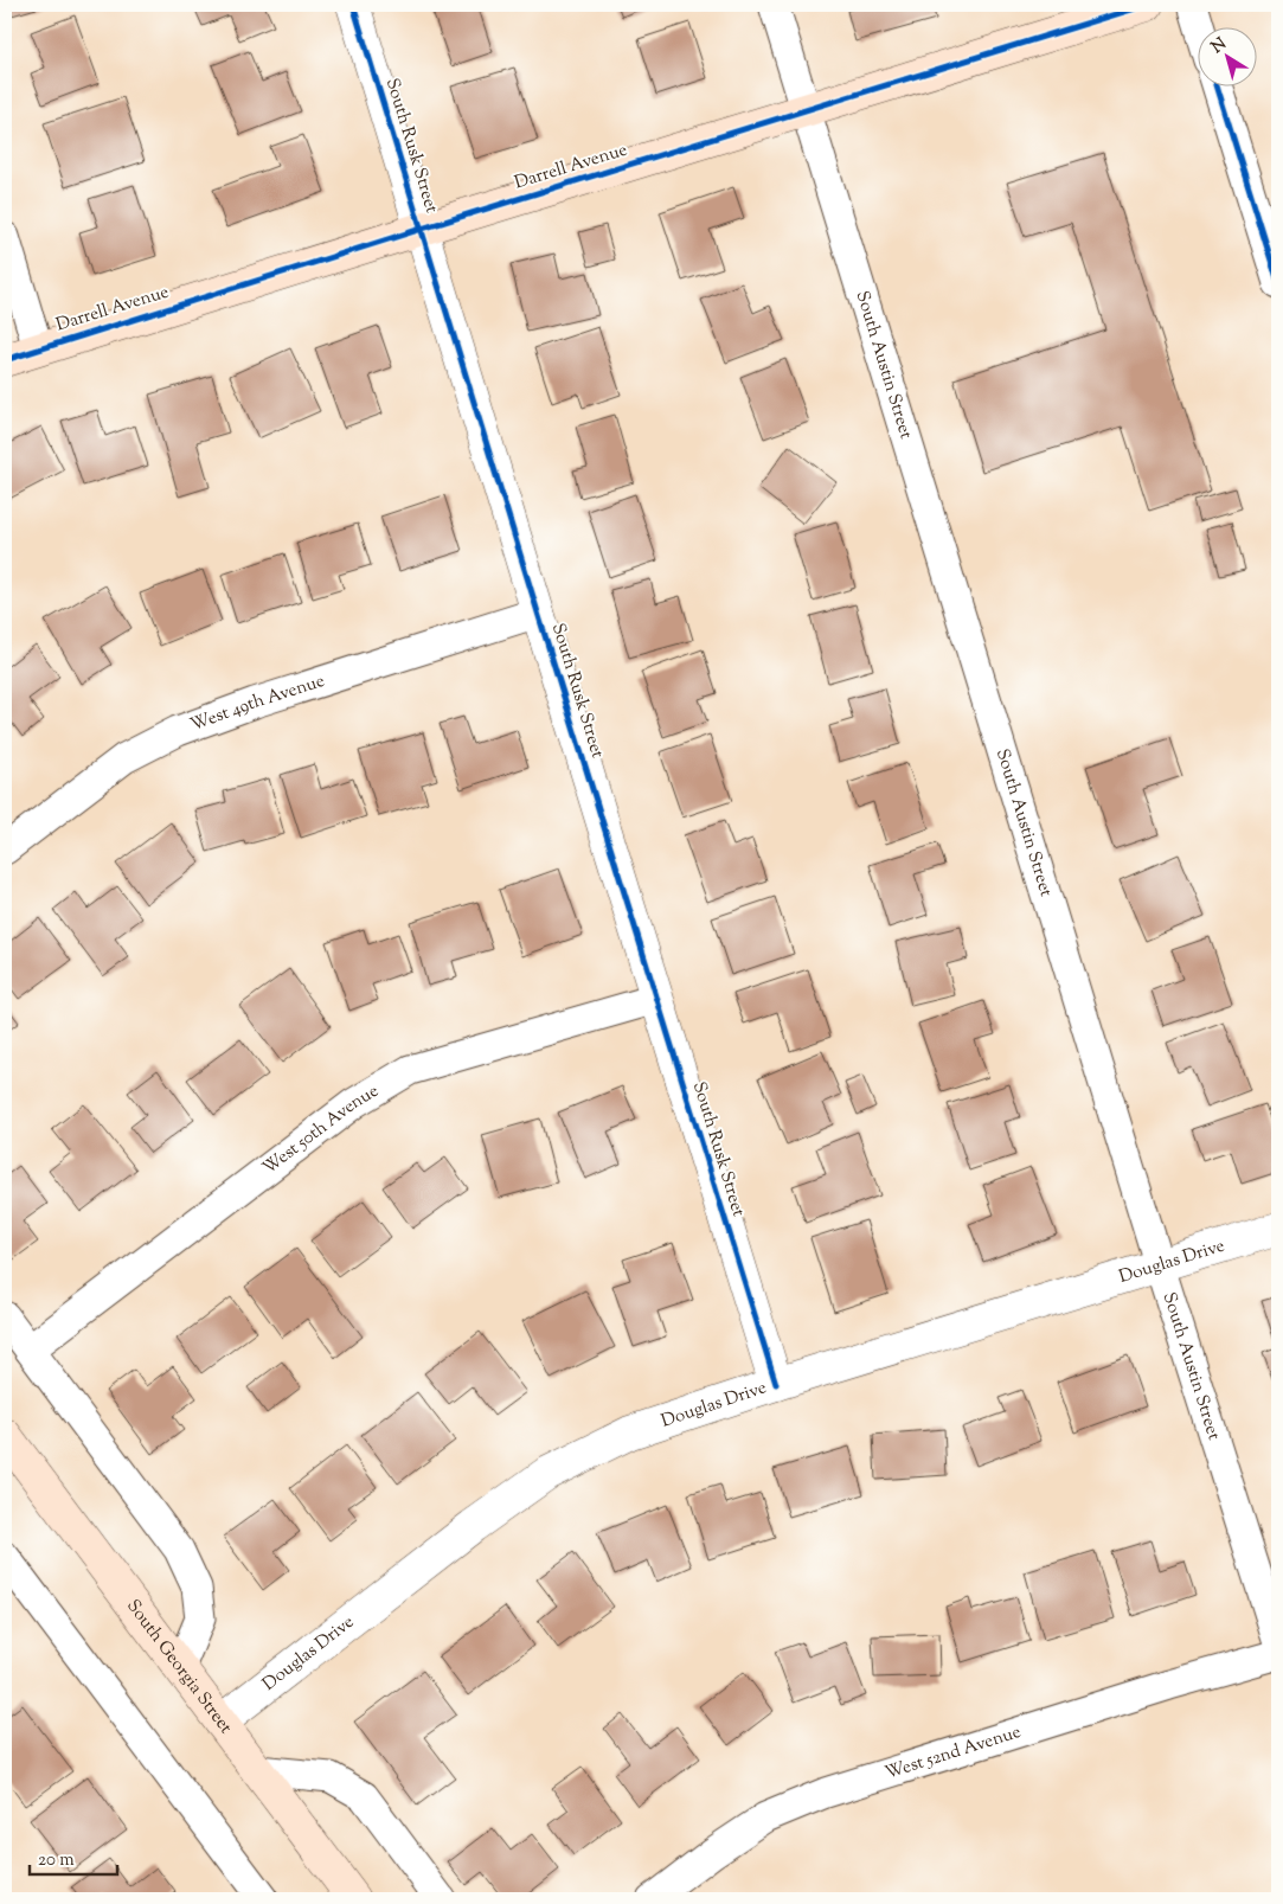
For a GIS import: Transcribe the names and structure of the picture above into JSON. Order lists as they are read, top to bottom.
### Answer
{
  "streets": {
    "main road": ["Darrell Avenue", "South Georgia Street"],
    "street": [
      "South Rusk Street",
      "South Austin Street",
      "West 49th Avenue",
      "West 50th Avenue",
      "Douglas Drive",
      "West 52nd Avenue"
    ]
  },
  "crossings": [
    ["South Rusk Street", "Darrell Avenue"],
    ["South Rusk Street", "West 49th Avenue"],
    ["South Rusk Street", "West 50th Avenue"],
    ["South Rusk Street", "Douglas Drive"],
    ["Darrell Avenue", "South Austin Street"],
    ["South Austin Street", "Douglas Drive"],
    ["Douglas Drive", "South Georgia Street"]
  ],
  "scale_bar": "20 m",
  "north": "top left"
}
